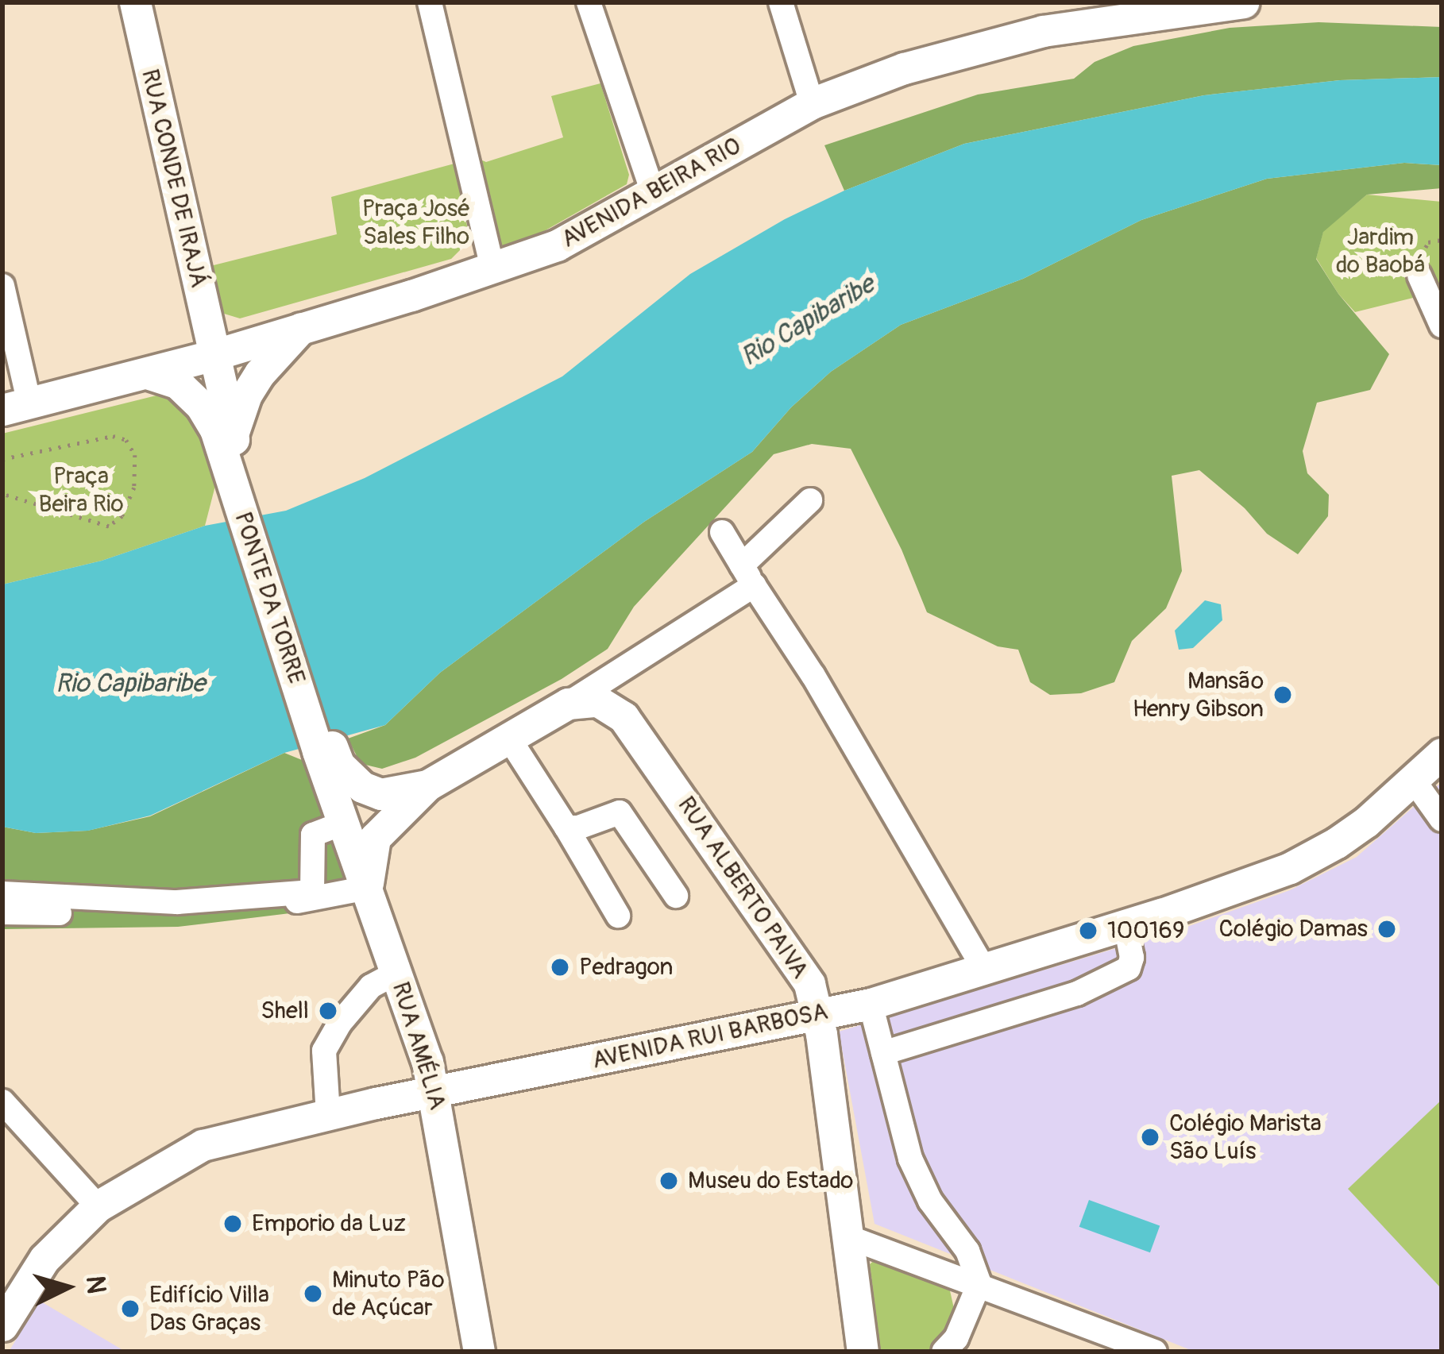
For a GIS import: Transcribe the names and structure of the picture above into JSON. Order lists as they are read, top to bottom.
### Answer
{
  "streets": {
    "main road": [
      "RUA CONDE DE IRAJÁ",
      "AVENIDA BEIRA RIO",
      "PONTE DA TORRE",
      "RUA ALBERTO PAIVA",
      "AVENIDA RUI BARBOSA",
      "RUA AMÉLIA"
    ]
  },
  "crossings": [
    ["RUA CONDE DE IRAJÁ", "AVENIDA BEIRA RIO"],
    ["PONTE DA TORRE", "RUA AMÉLIA"],
    ["RUA ALBERTO PAIVA", "AVENIDA RUI BARBOSA"],
    ["AVENIDA RUI BARBOSA", "RUA AMÉLIA"]
  ],
  "water": ["Rio Capibaribe"],
  "parks": ["Praça José Sales Filho", "Jardim do Baobá", "Praça Beira Rio"],
  "places": [
    "Mansão Henry Gibson",
    "Colégio Damas",
    "100169",
    "Pedragon",
    "Shell",
    "Colégio Marista São Luís",
    "Museu do Estado",
    "Emporio da Luz",
    "Minuto Pão de Açúcar",
    "Edifício Villa Das Graças"
  ],
  "north": "right"
}
